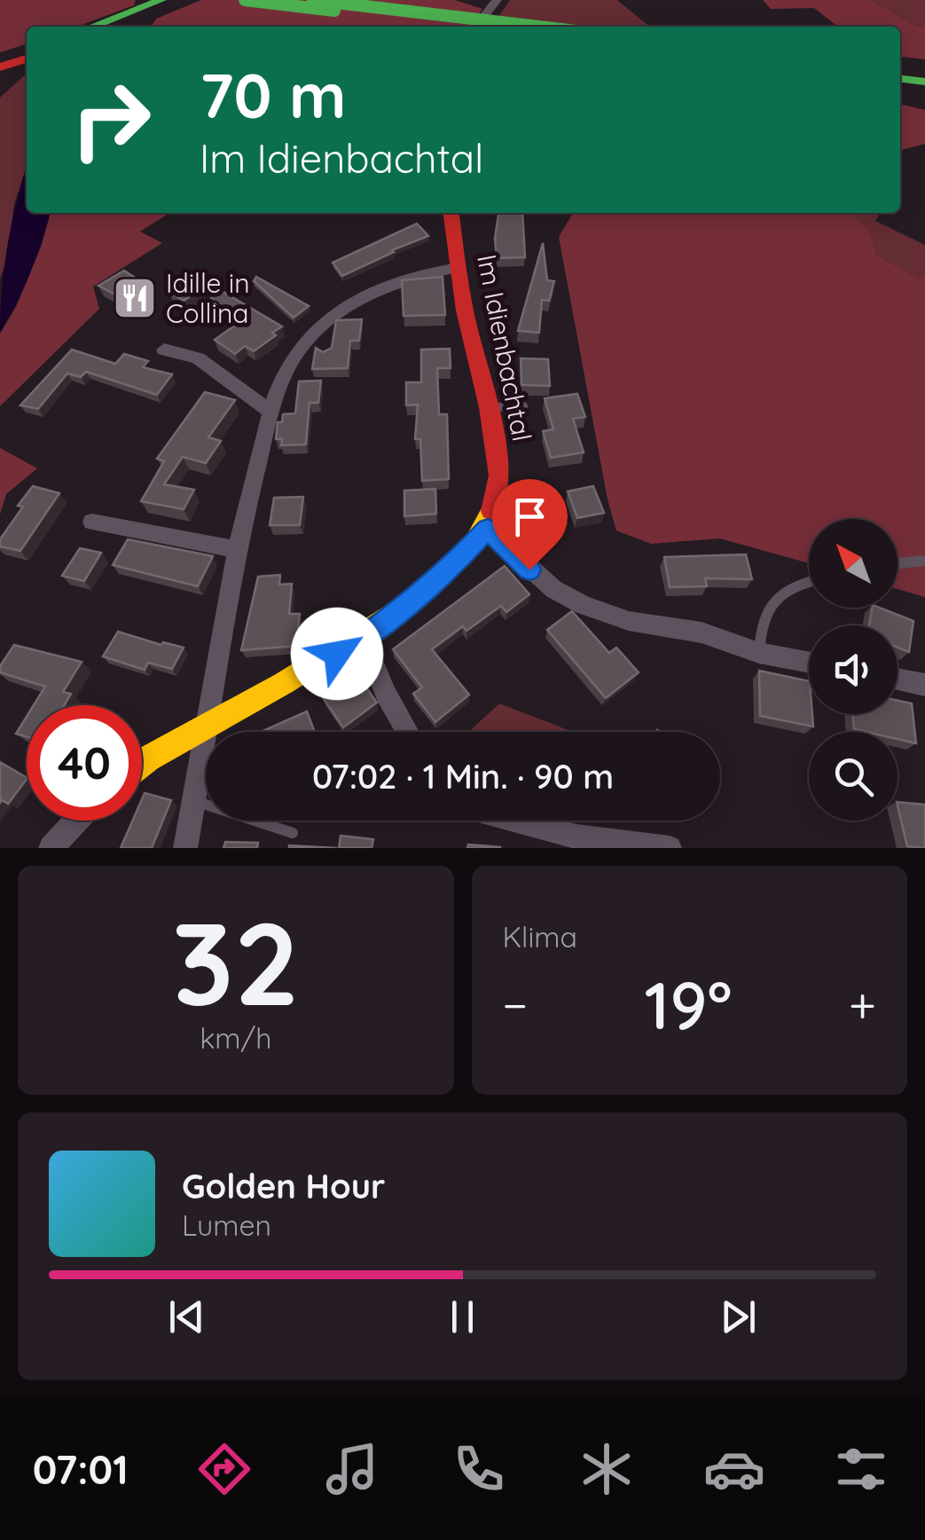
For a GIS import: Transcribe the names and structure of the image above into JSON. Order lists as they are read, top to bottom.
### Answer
{
  "streets": {
    "main road": ["Im Idienbachtal"]
  },
  "places": {
    "restaurant": ["Idille in Collina"]
  },
  "north": "top left",
  "page": {
    "turn": ["70 m", "Im Idienbachtal"],
    "limit": "40",
    "trip": "07:02 · 1 Min. · 90 m",
    "tile": [
      ["32", "km/h"],
      "Klima"
    ],
    "heat": ["−", "19°", "+"],
    "song": ["Golden Hour", "Lumen"],
    "tabs": "07:01"
  }
}
